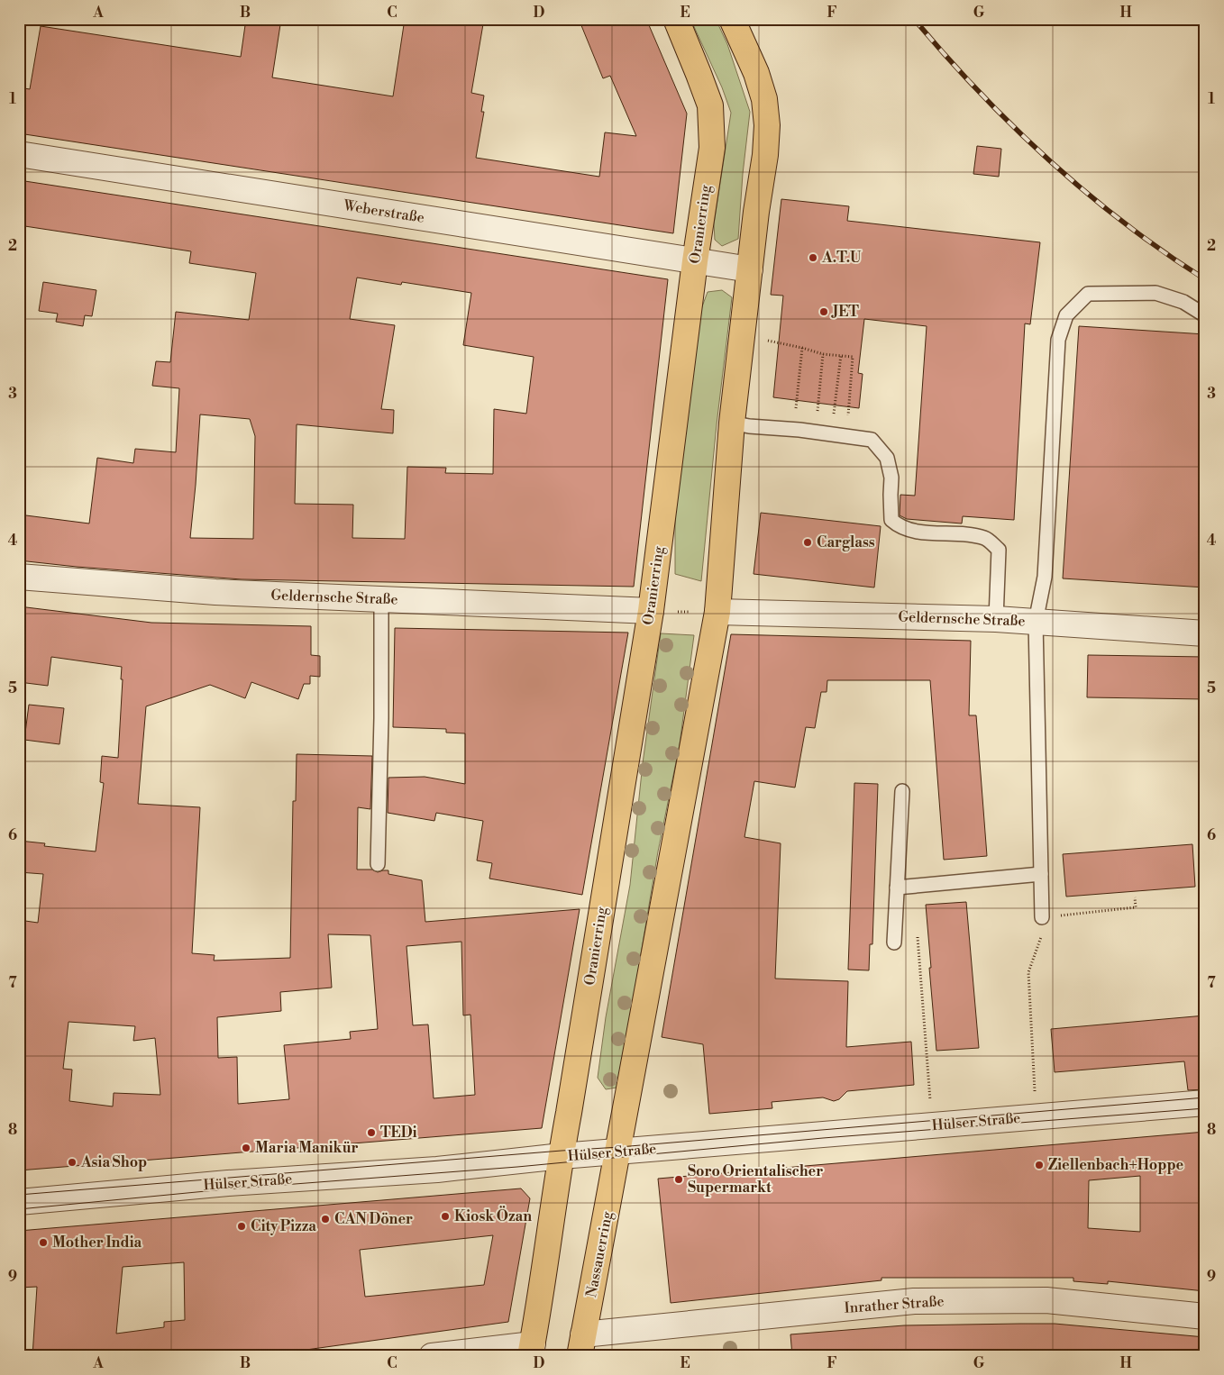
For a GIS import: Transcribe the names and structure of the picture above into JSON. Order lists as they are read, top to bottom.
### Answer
{
  "streets": {
    "main road": ["Oranierring", "Nassauerring"],
    "street": [
      "Weberstraße",
      "Geldernsche Straße",
      "Hülser Straße",
      "Inrather Straße"
    ]
  },
  "crossings": [
    ["Weberstraße", "Oranierring"],
    ["Oranierring", "Geldernsche Straße"],
    ["Oranierring", "Hülser Straße"],
    ["Hülser Straße", "Nassauerring"],
    ["Nassauerring", "Inrather Straße"]
  ],
  "places": [
    "A.T.U",
    "JET",
    "Carglass",
    "TEDi",
    "Maria Manikür",
    "Asia Shop",
    "Ziellenbach+Hoppe",
    "Soro Orientalischer Supermarkt",
    "Kiosk Özan",
    "CAN Döner",
    "City Pizza",
    "Mother India"
  ],
  "grid": {
    "columns": [
      "A",
      "B",
      "C",
      "D",
      "E",
      "F",
      "G",
      "H"
    ],
    "rows": [
      "1",
      "2",
      "3",
      "4",
      "5",
      "6",
      "7",
      "8",
      "9"
    ]
  }
}
